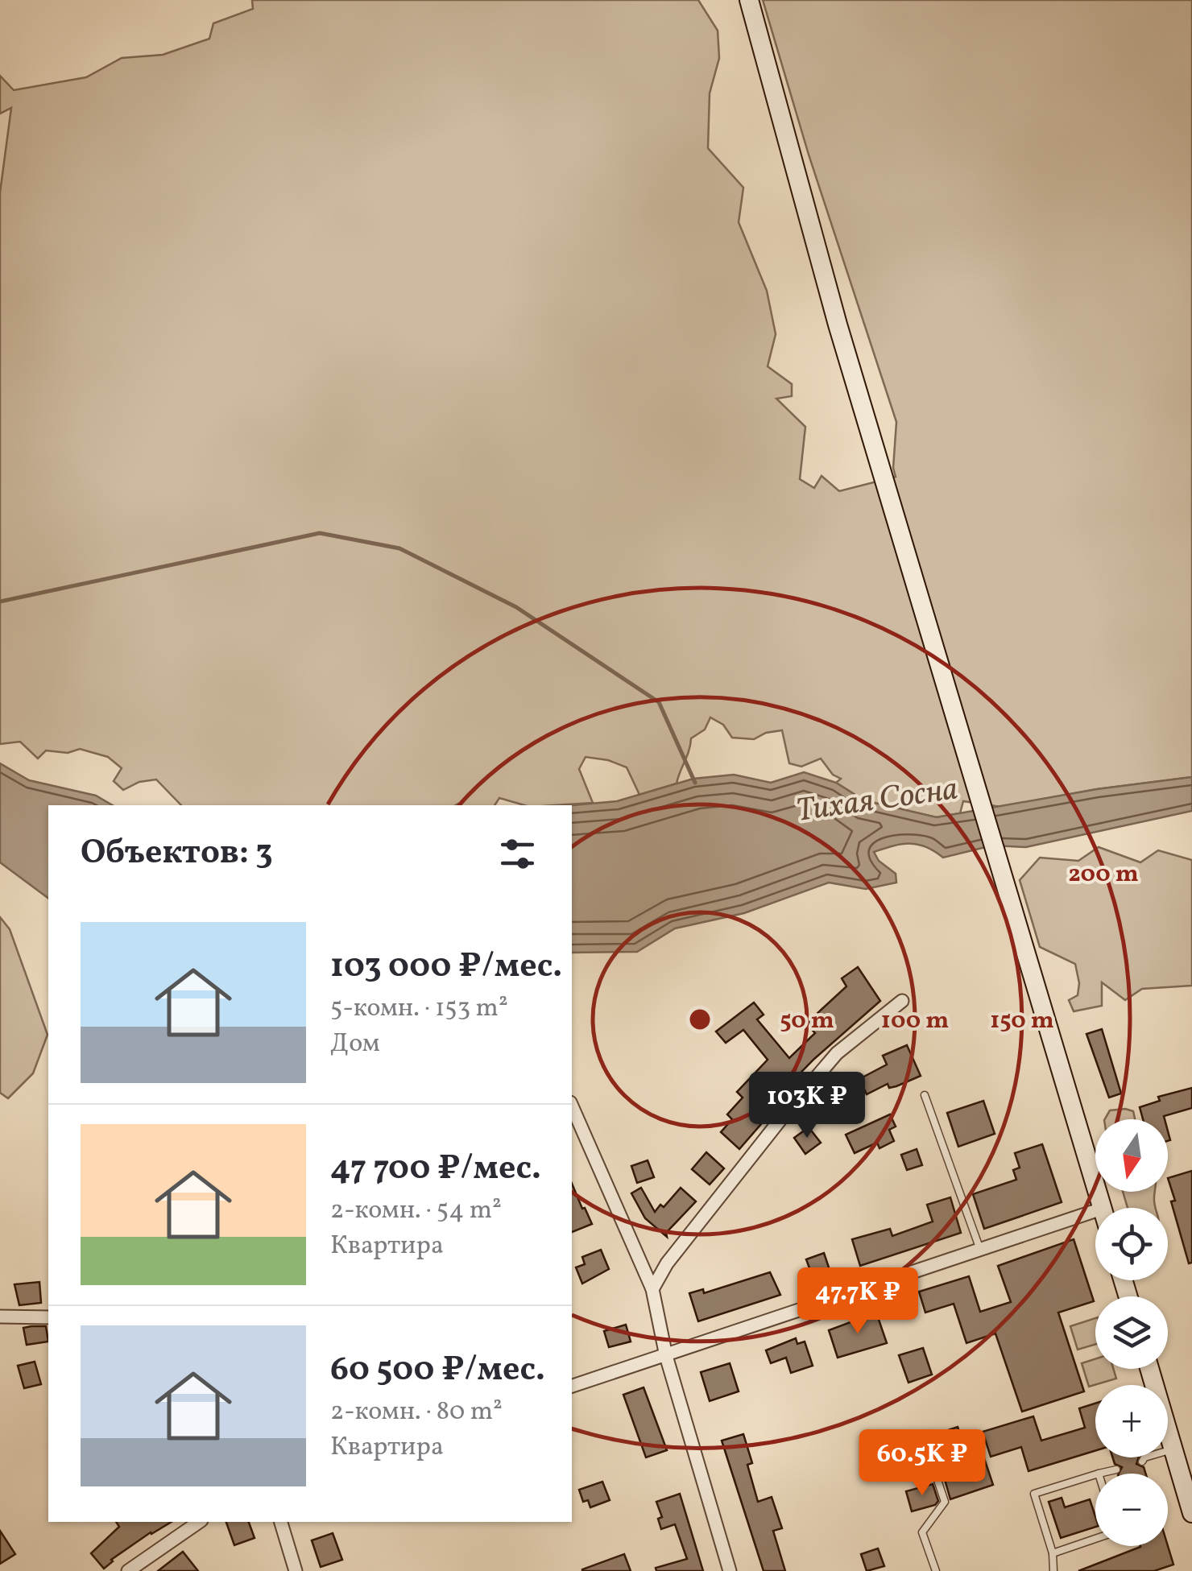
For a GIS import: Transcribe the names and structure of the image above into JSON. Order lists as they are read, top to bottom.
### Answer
{
  "water": ["Тихая Сосна"],
  "north": "bottom",
  "page": {
    "heading": "Объектов: 3",
    "list": [
      {
        "name": "103 000 ₽/мес.",
        "note": "5-комн. · 153 m² · Дом"
      },
      {
        "name": "47 700 ₽/мес.",
        "note": "2-комн. · 54 m² · Квартира"
      },
      {
        "name": "60 500 ₽/мес.",
        "note": "2-комн. · 80 m² · Квартира"
      }
    ],
    "price": ["103K ₽", "47.7K ₽", "60.5K ₽"],
    "map_buttons": ["+", "−"]
  },
  "rings": [
    "200 m",
    "50 m",
    "100 m",
    "150 m"
  ]
}
